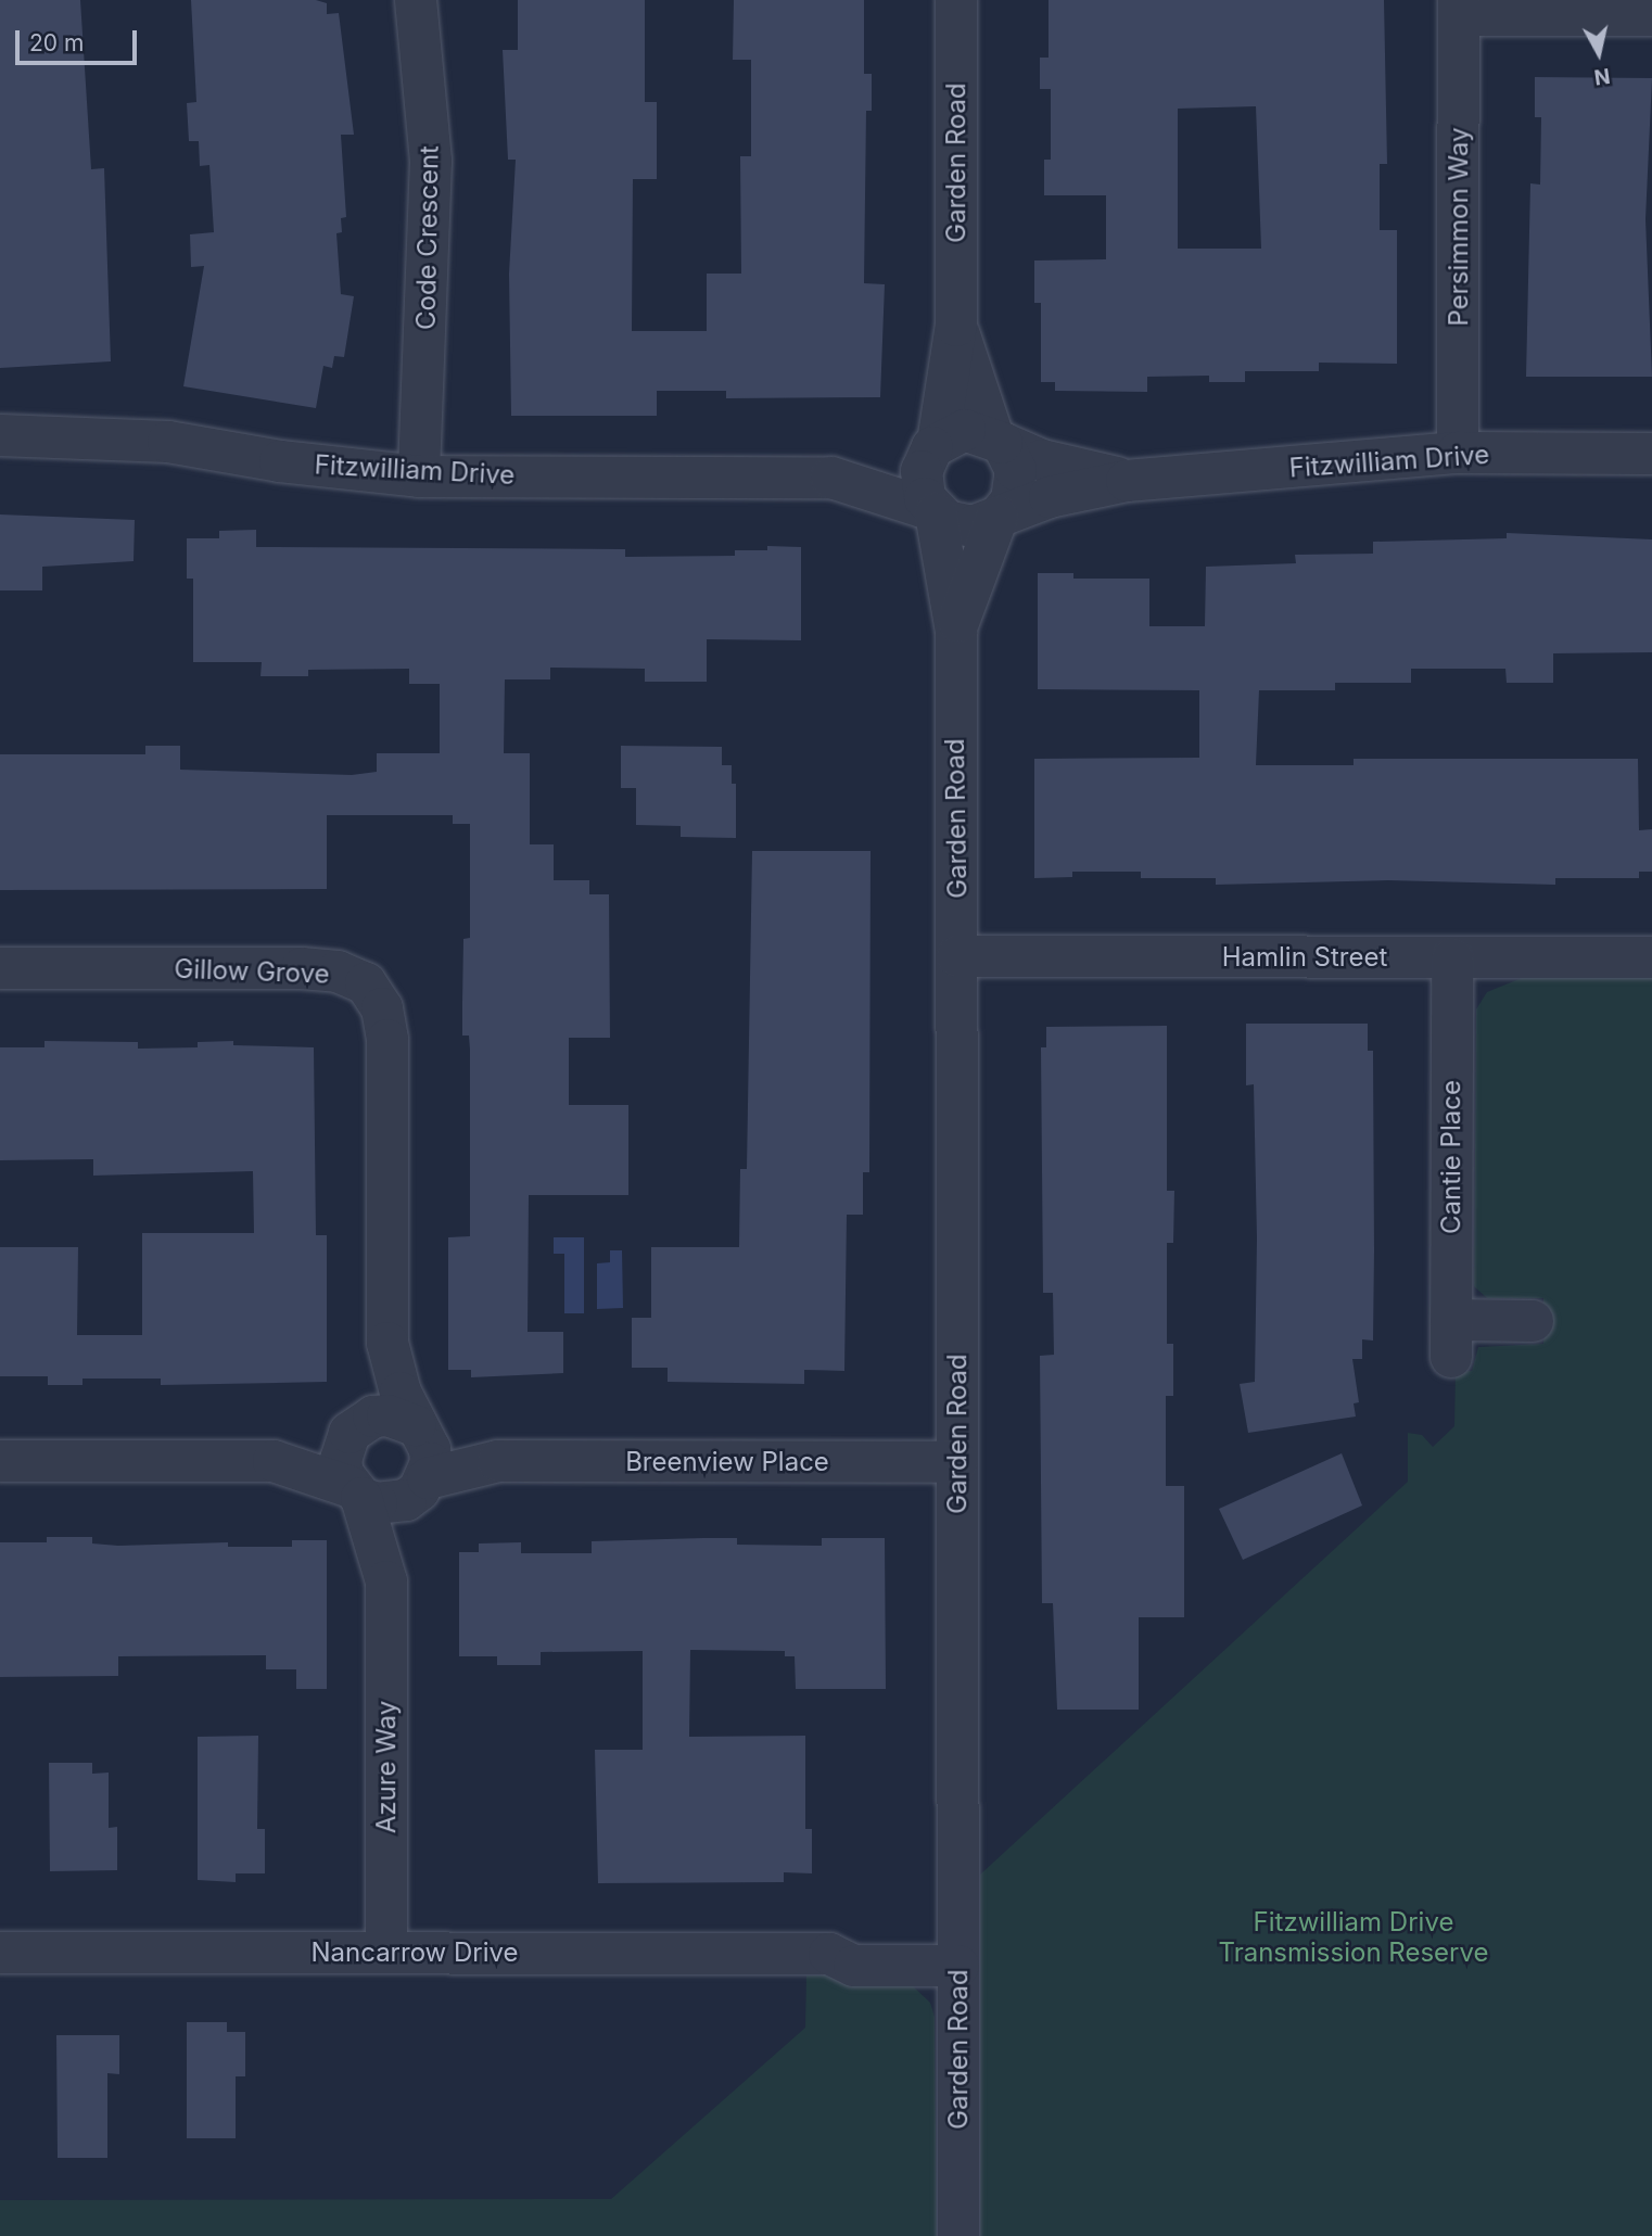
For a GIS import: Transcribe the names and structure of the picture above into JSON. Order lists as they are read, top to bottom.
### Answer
{
  "streets": {
    "street": [
      "Garden Road",
      "Persimmon Way",
      "Code Crescent",
      "Fitzwilliam Drive",
      "Hamlin Street",
      "Gillow Grove",
      "Cantie Place",
      "Breenview Place",
      "Azure Way",
      "Nancarrow Drive"
    ]
  },
  "crossings": [
    ["Garden Road", "Fitzwilliam Drive"],
    ["Garden Road", "Hamlin Street"],
    ["Garden Road", "Breenview Place"],
    ["Garden Road", "Nancarrow Drive"],
    ["Persimmon Way", "Fitzwilliam Drive"],
    ["Code Crescent", "Fitzwilliam Drive"],
    ["Hamlin Street", "Cantie Place"],
    ["Gillow Grove", "Breenview Place"],
    ["Gillow Grove", "Azure Way"],
    ["Breenview Place", "Azure Way"],
    ["Azure Way", "Nancarrow Drive"]
  ],
  "parks": ["Fitzwilliam Drive Transmission Reserve"],
  "scale_bar": "20 m",
  "north": "bottom"
}
